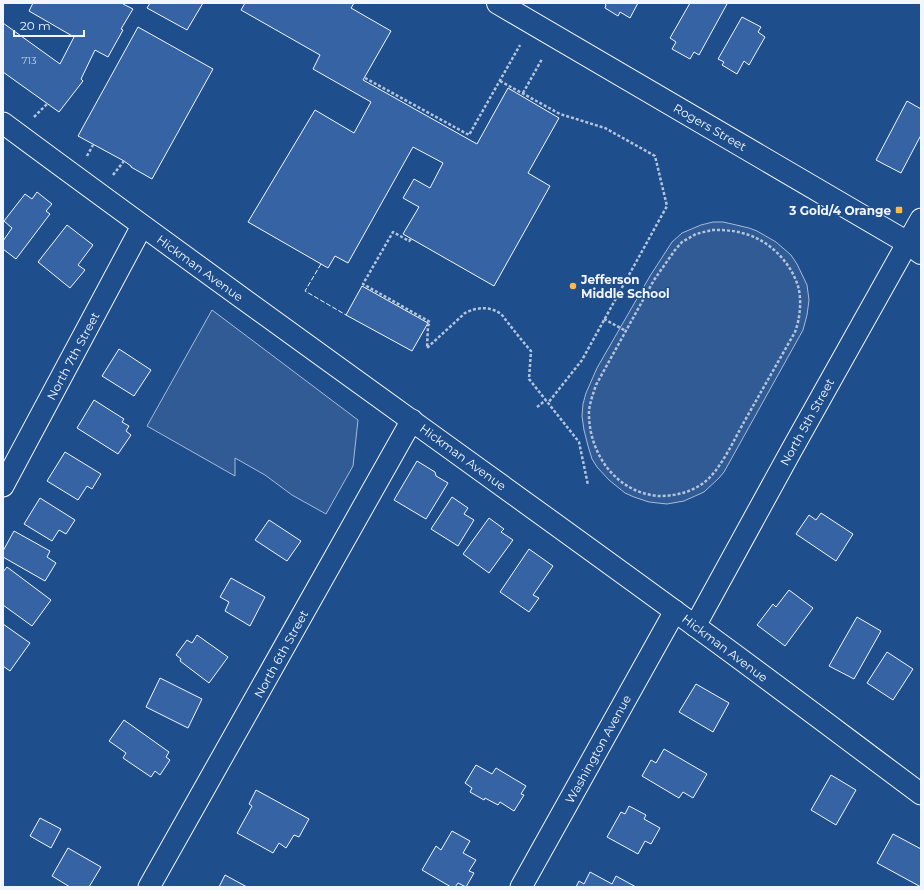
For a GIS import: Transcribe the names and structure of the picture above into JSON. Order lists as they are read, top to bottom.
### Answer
{
  "streets": {
    "street": [
      "Rogers Street",
      "Hickman Avenue",
      "North 7th Street",
      "North 5th Street",
      "North 6th Street",
      "Washington Avenue"
    ]
  },
  "crossings": [
    ["Rogers Street", "North 5th Street"],
    ["Hickman Avenue", "North 7th Street"],
    ["Hickman Avenue", "North 5th Street"],
    ["Hickman Avenue", "North 6th Street"],
    ["Hickman Avenue", "Washington Avenue"]
  ],
  "places": {
    "transit": ["3 Gold/4 Orange"],
    "other": ["Jefferson Middle School"]
  },
  "house_numbers": ["713"],
  "scale_bar": "20 m"
}
